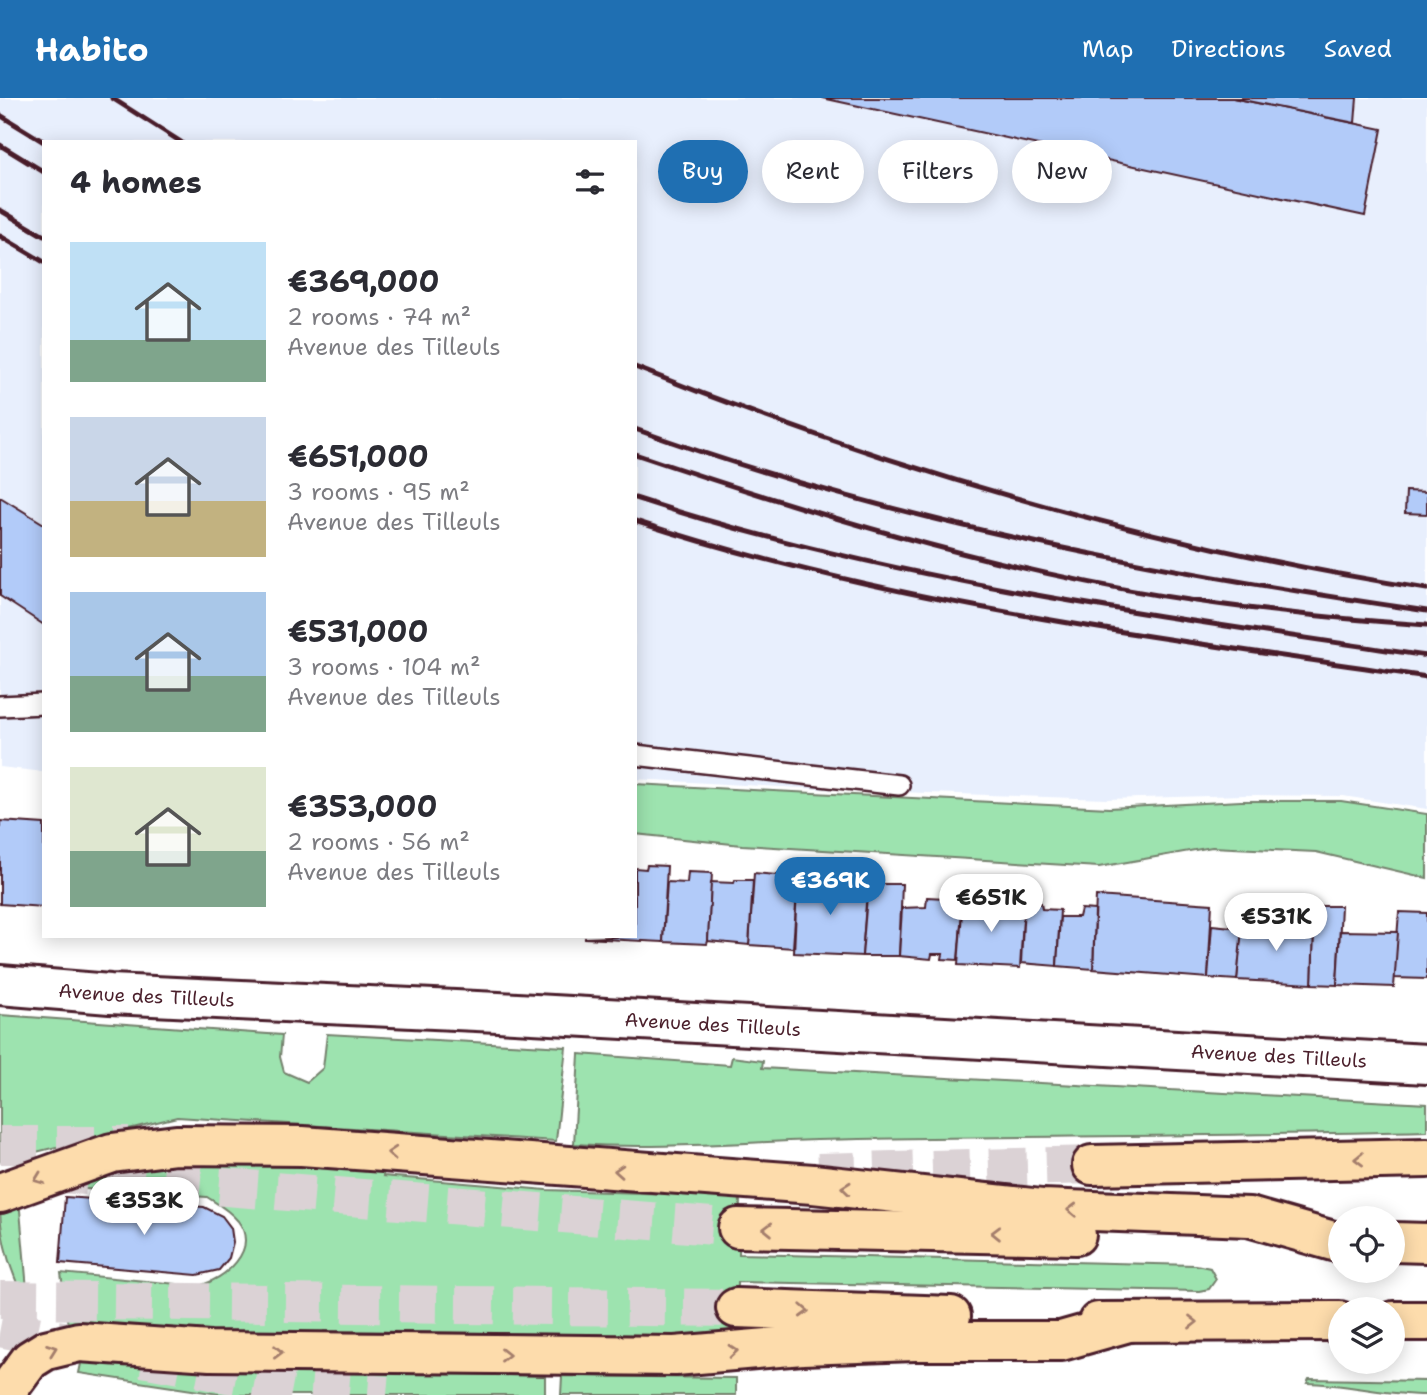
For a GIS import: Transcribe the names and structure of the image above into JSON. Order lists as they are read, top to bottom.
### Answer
{
  "streets": {
    "street": ["Avenue des Tilleuls"]
  },
  "page": {
    "header": "Habito",
    "nav": ["Map", "Directions", "Saved"],
    "chip": [
      "Buy",
      "Rent",
      "Filters",
      "New"
    ],
    "heading": "4 homes",
    "list": [
      {
        "name": "€369,000",
        "note": "2 rooms · 74 m² · Avenue des Tilleuls"
      },
      {
        "name": "€651,000",
        "note": "3 rooms · 95 m² · Avenue des Tilleuls"
      },
      {
        "name": "€531,000",
        "note": "3 rooms · 104 m² · Avenue des Tilleuls"
      },
      {
        "name": "€353,000",
        "note": "2 rooms · 56 m² · Avenue des Tilleuls"
      }
    ],
    "price": [
      "€369K",
      "€651K",
      "€531K",
      "€353K"
    ]
  }
}
